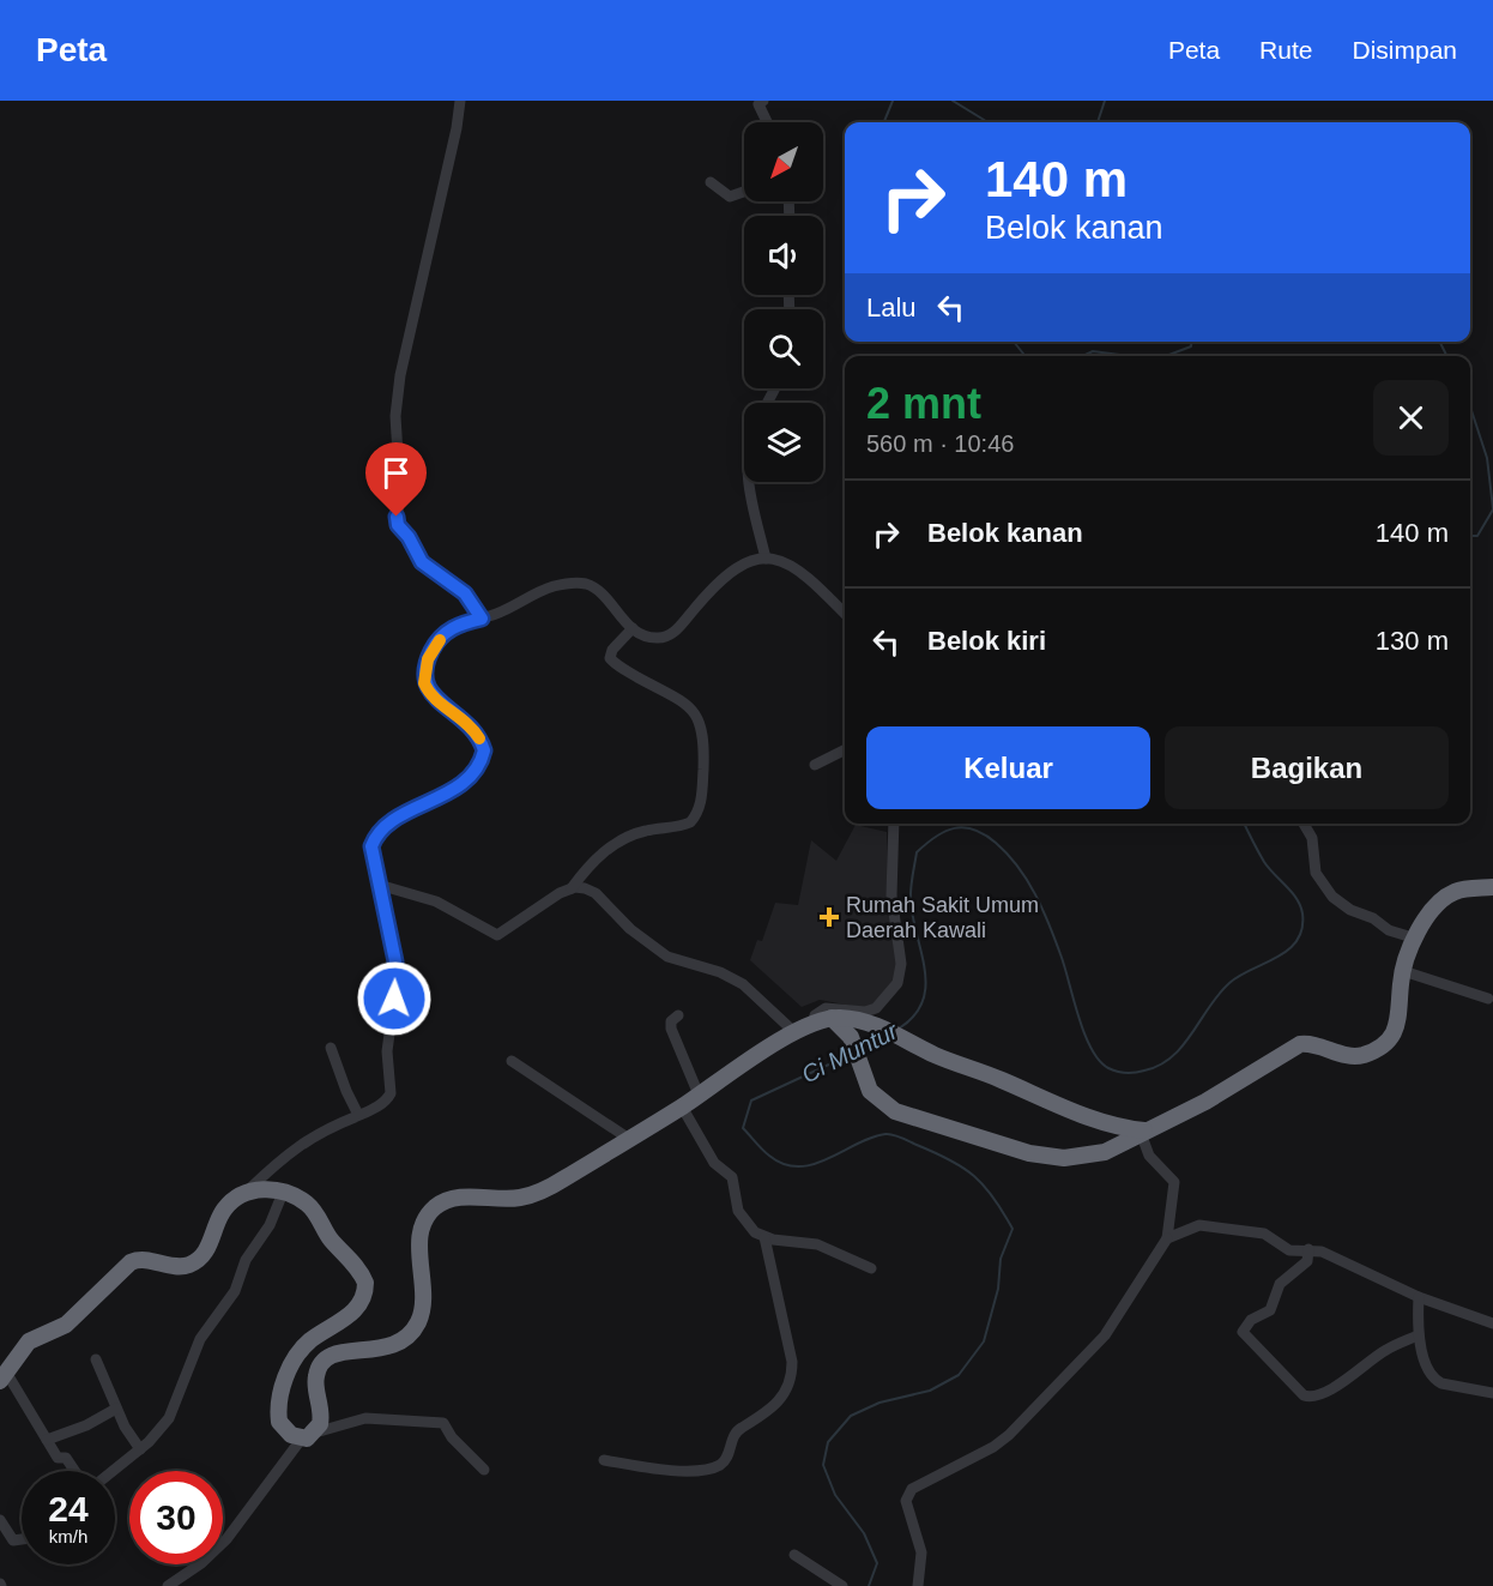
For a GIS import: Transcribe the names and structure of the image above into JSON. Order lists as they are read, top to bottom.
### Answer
{
  "water": ["Ci Muntur"],
  "places": {
    "health": ["Rumah Sakit Umum Daerah Kawali"]
  },
  "north": "bottom left",
  "page": {
    "header": "Peta",
    "nav": ["Peta", "Rute", "Disimpan"],
    "turn": ["140 m", "Belok kanan"],
    "then": "Lalu",
    "heading": ["2 mnt", "560 m · 10:46"],
    "list": [
      {
        "name": "Belok kanan",
        "value": "140 m"
      },
      {
        "name": "Belok kiri",
        "value": "130 m"
      }
    ],
    "buttons": ["Keluar", "Bagikan"],
    "speed": "24 km/h",
    "limit": "30"
  }
}
